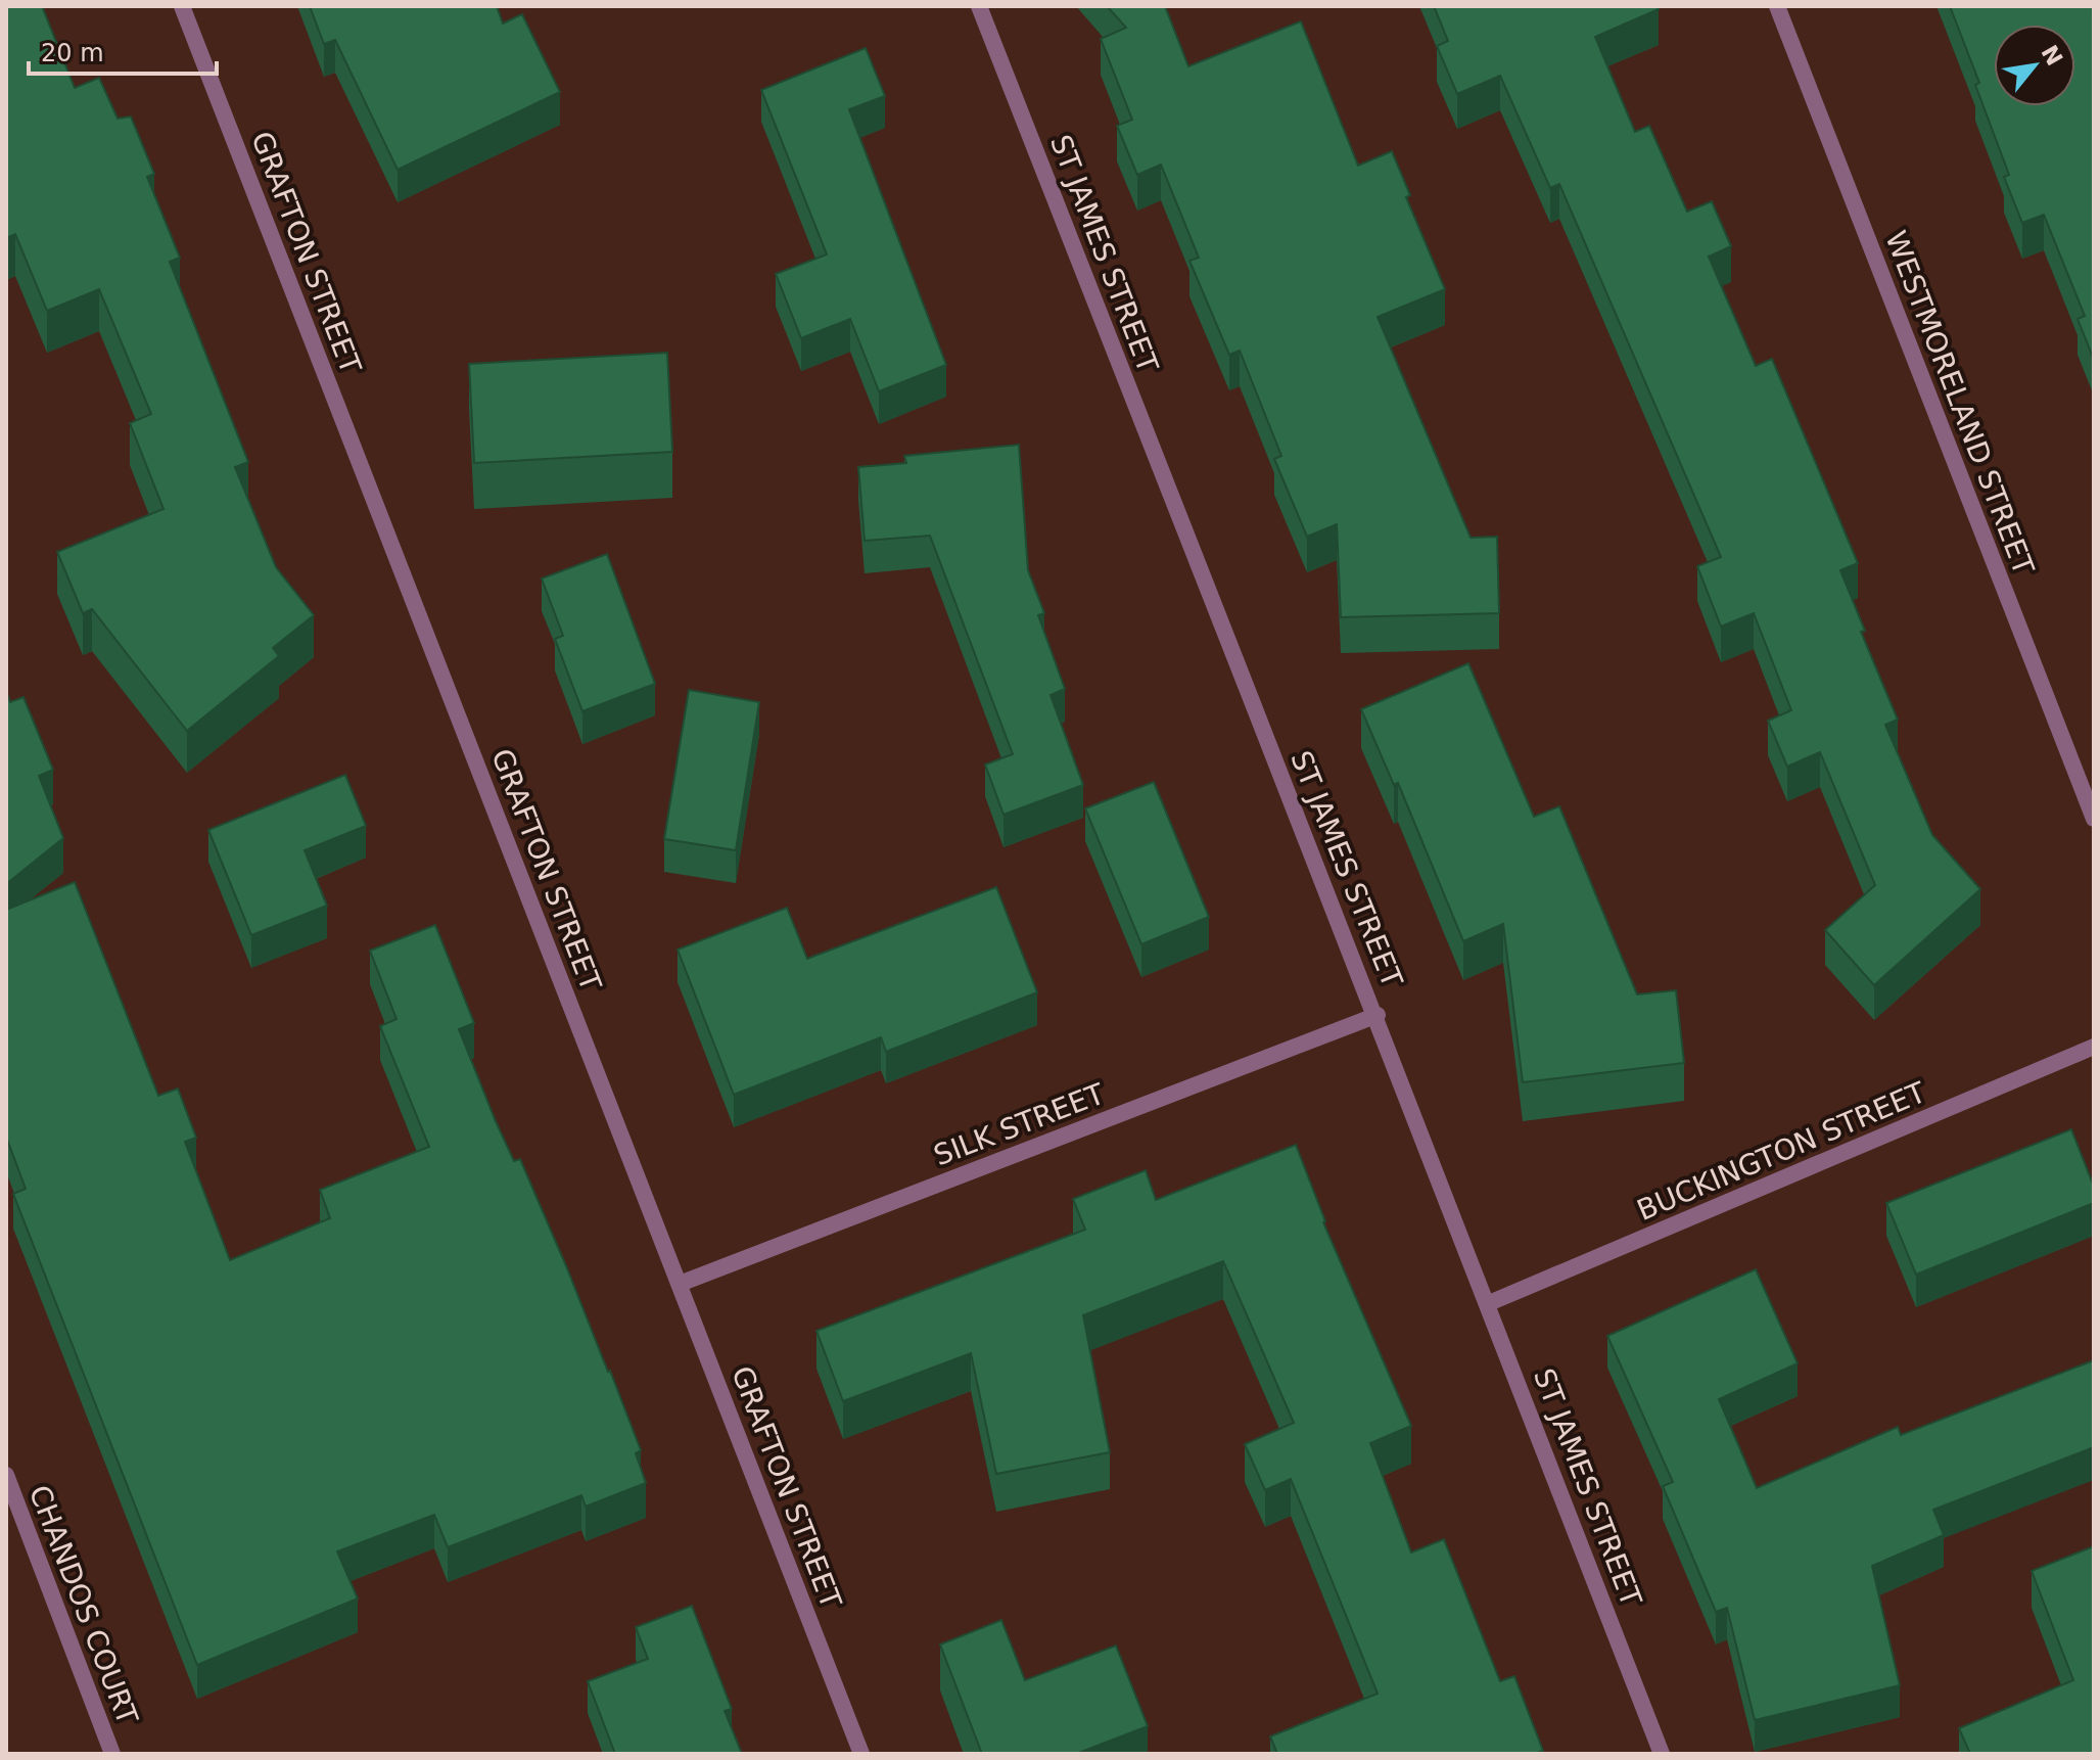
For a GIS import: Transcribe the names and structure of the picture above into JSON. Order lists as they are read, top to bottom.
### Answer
{
  "streets": {
    "street": [
      "GRAFTON STREET",
      "ST JAMES STREET",
      "WESTMORELAND STREET",
      "SILK STREET",
      "BUCKINGTON STREET",
      "CHANDOS COURT"
    ]
  },
  "crossings": [
    ["GRAFTON STREET", "SILK STREET"],
    ["ST JAMES STREET", "SILK STREET"],
    ["ST JAMES STREET", "BUCKINGTON STREET"]
  ],
  "scale_bar": "20 m",
  "north": "top right"
}
